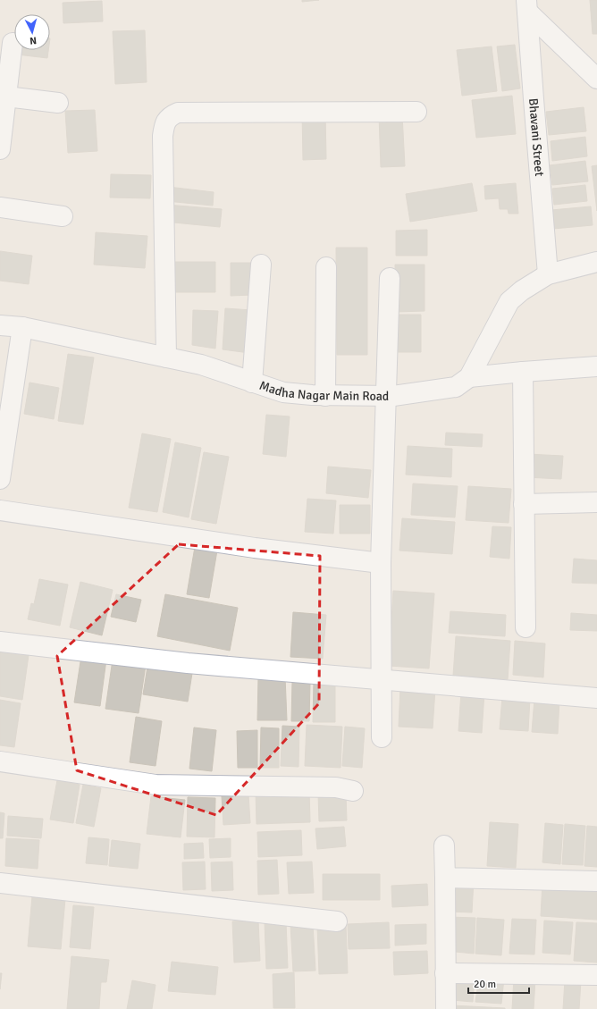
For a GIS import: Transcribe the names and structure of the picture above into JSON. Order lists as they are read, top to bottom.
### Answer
{
  "streets": {
    "street": ["Bhavani Street", "Madha Nagar Main Road"]
  },
  "crossings": [
    ["Bhavani Street", "Madha Nagar Main Road"]
  ],
  "scale_bar": "20 m",
  "north": "bottom"
}
